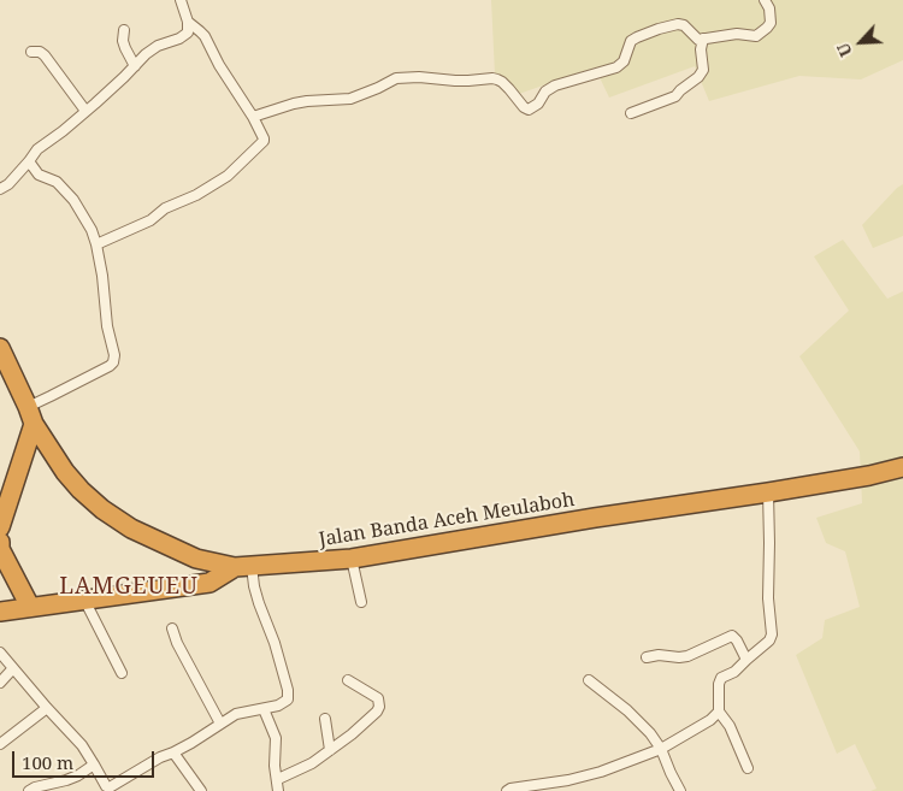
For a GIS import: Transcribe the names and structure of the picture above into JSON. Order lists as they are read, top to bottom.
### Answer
{
  "streets": {
    "highway": ["Jalan Banda Aceh Meulaboh"]
  },
  "districts": ["LAMGEUEU"],
  "scale_bar": "100 m",
  "north": "bottom left"
}
